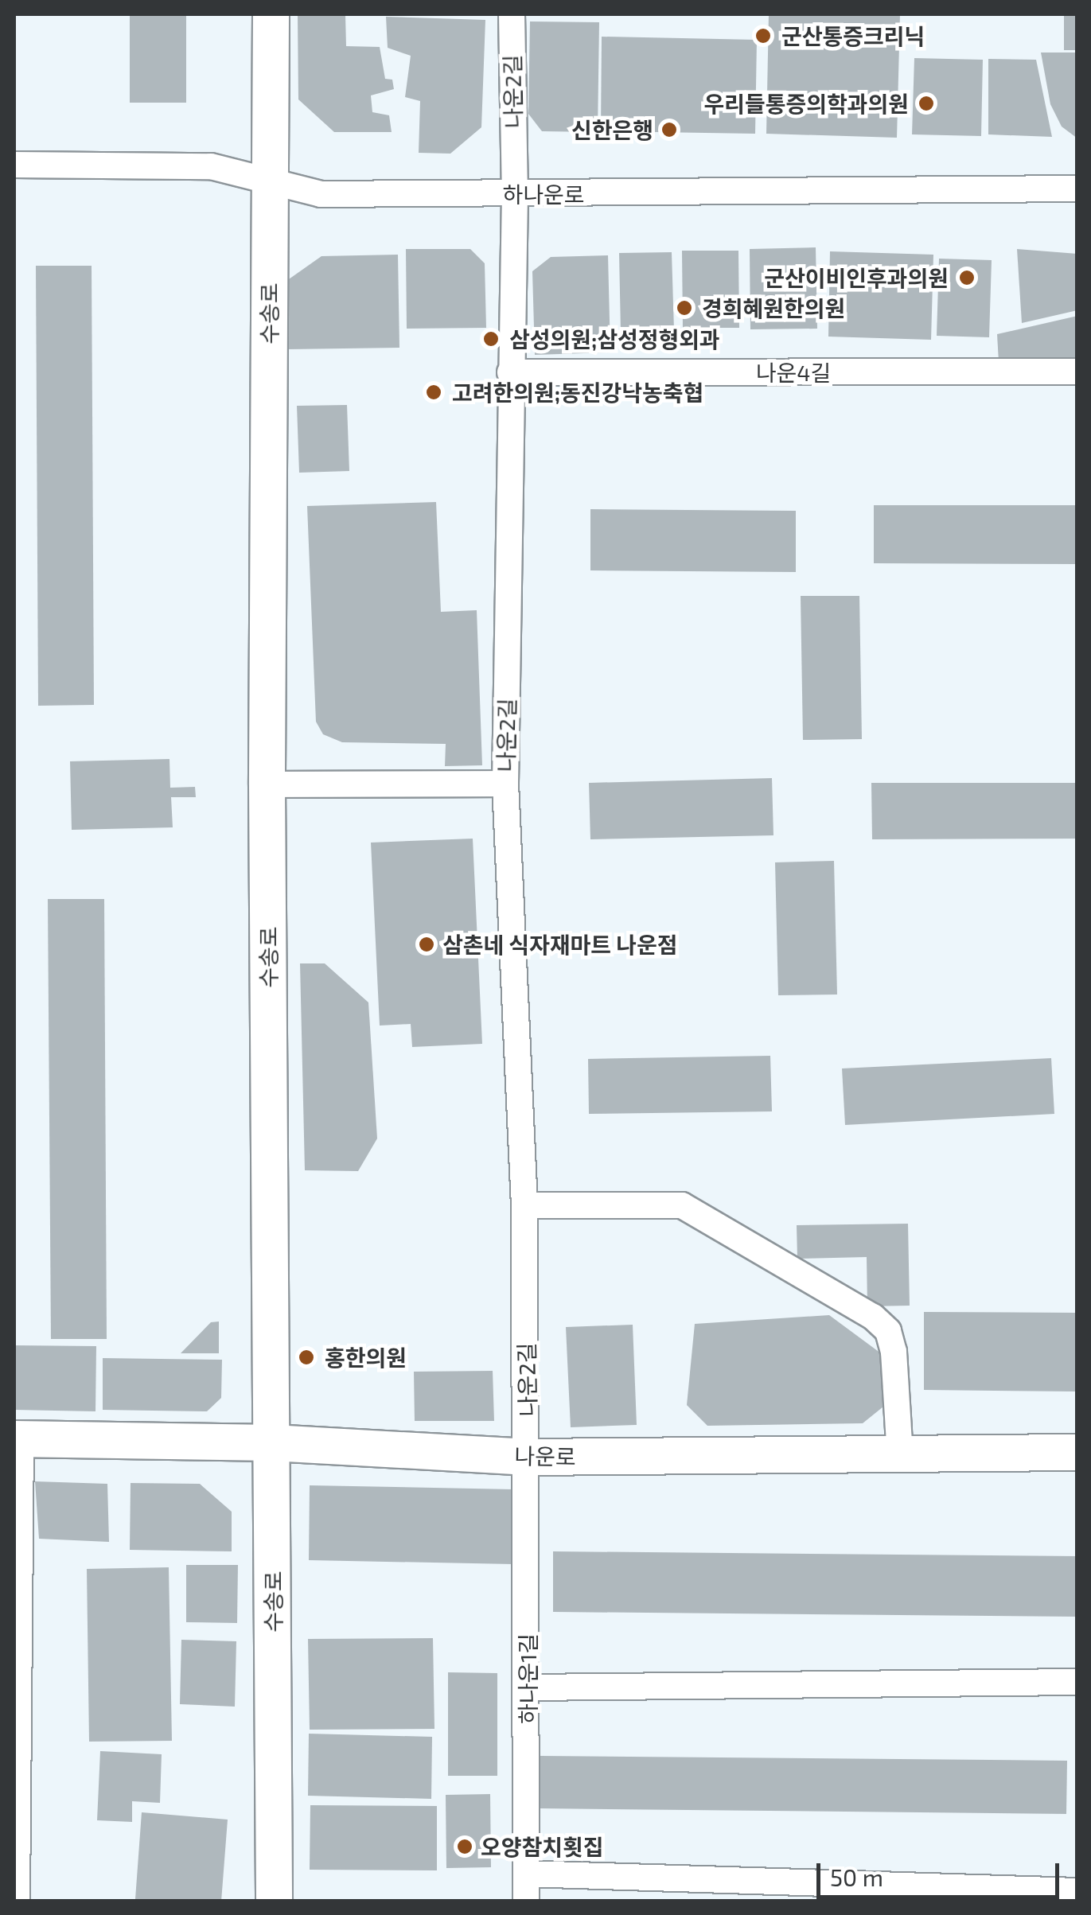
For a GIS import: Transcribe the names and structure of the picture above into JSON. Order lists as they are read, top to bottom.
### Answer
{
  "streets": {
    "street": [
      "나운2길",
      "하나운로",
      "수송로",
      "나운4길",
      "나운로",
      "하나운1길"
    ]
  },
  "crossings": [
    ["나운2길", "하나운로"],
    ["나운2길", "나운4길"],
    ["나운2길", "나운로"],
    ["나운2길", "하나운1길"],
    ["하나운로", "수송로"],
    ["수송로", "나운로"],
    ["나운로", "하나운1길"]
  ],
  "places": [
    "군산통증크리닉",
    "우리들통증의학과의원",
    "신한은행",
    "군산이비인후과의원",
    "경희혜원한의원",
    "삼성의원;삼성정형외과",
    "고려한의원;동진강낙농축협",
    "삼촌네 식자재마트 나운점",
    "홍한의원",
    "오양참치횟집"
  ],
  "scale_bar": "50 m"
}
